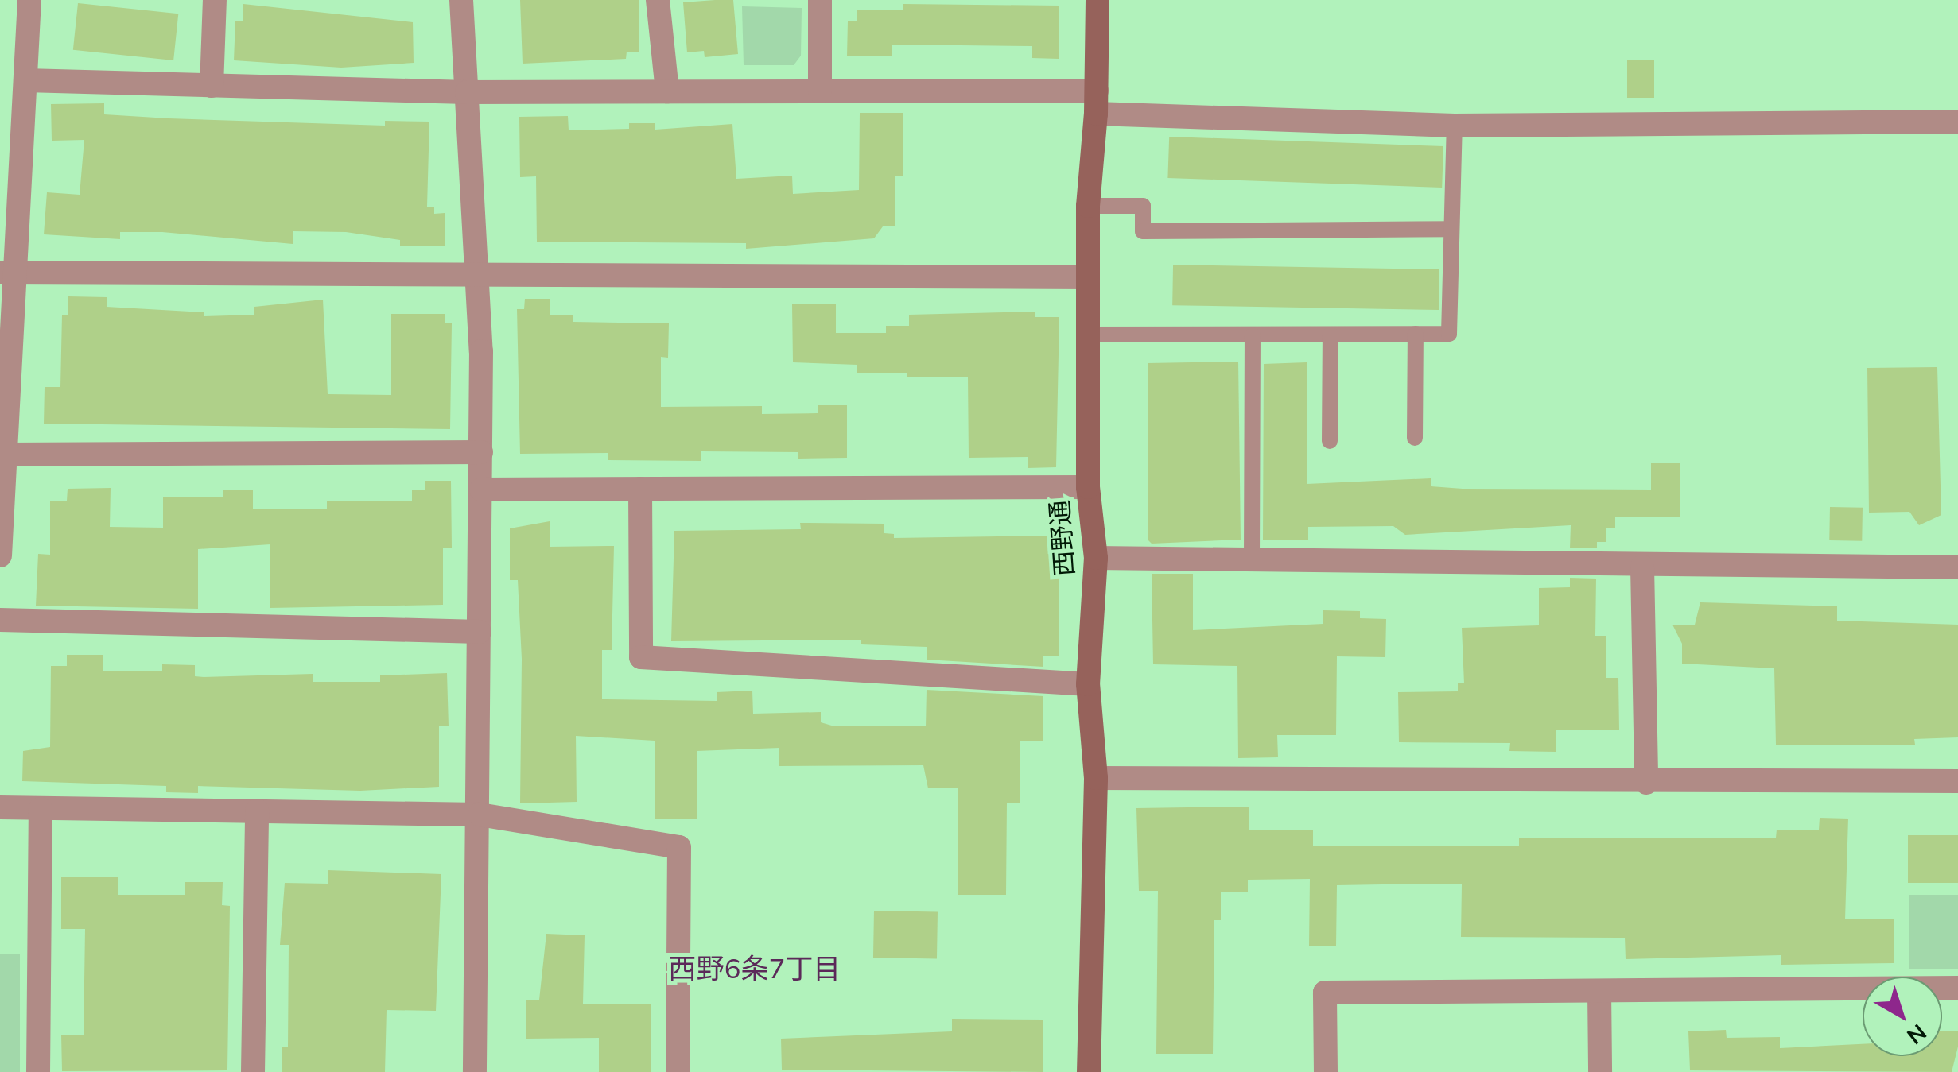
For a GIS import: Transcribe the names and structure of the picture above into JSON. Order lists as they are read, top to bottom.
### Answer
{
  "streets": {
    "street": ["西野通"]
  },
  "districts": ["西野6条7丁目"],
  "north": "bottom right"
}
